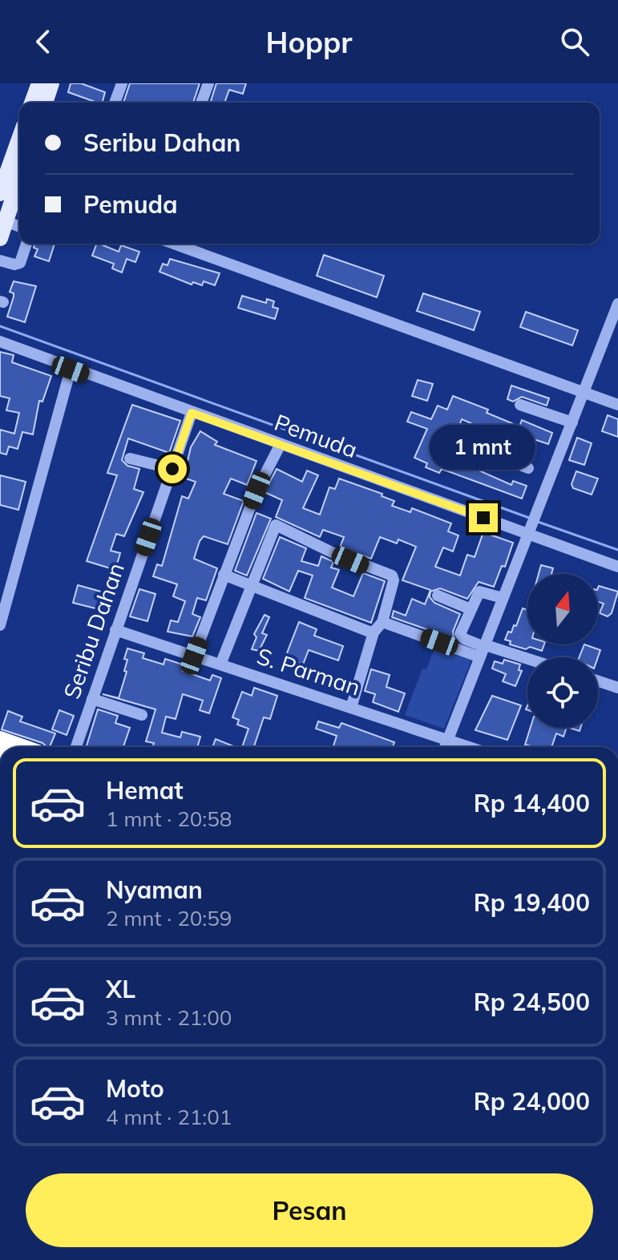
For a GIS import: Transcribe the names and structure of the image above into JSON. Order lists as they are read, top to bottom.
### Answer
{
  "streets": {
    "street": ["Pemuda", "Seribu Dahan", "S. Parman"]
  },
  "crossings": [
    ["Pemuda", "Seribu Dahan"],
    ["Seribu Dahan", "S. Parman"]
  ],
  "north": "top",
  "page": {
    "header": "Hoppr",
    "banner": ["Seribu Dahan", "Pemuda"],
    "bubble": "1 mnt",
    "list": [
      {
        "name": "Hemat",
        "note": "1 mnt · 20:58",
        "value": "Rp 14,400"
      },
      {
        "name": "Nyaman",
        "note": "2 mnt · 20:59",
        "value": "Rp 19,400"
      },
      {
        "name": "XL",
        "note": "3 mnt · 21:00",
        "value": "Rp 24,500"
      },
      {
        "name": "Moto",
        "note": "4 mnt · 21:01",
        "value": "Rp 24,000"
      }
    ],
    "buttons": "Pesan"
  }
}
